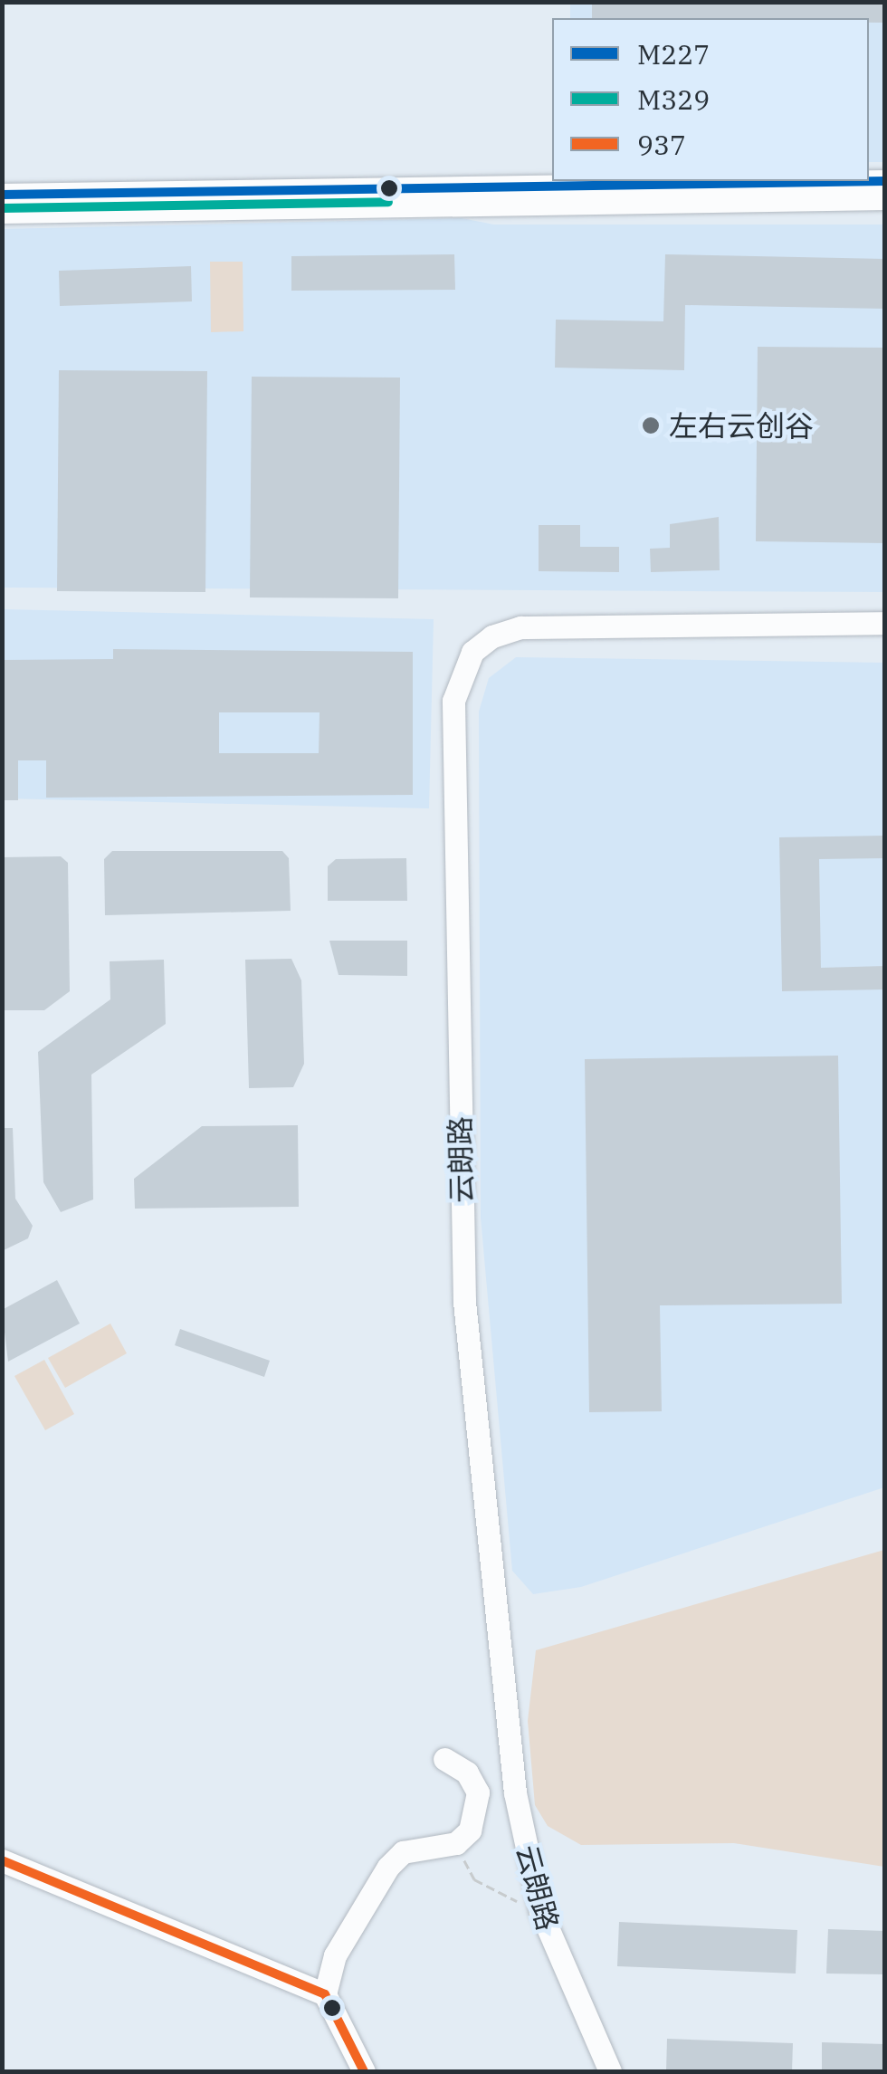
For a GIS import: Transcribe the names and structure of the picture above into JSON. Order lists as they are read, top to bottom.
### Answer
{
  "streets": {
    "street": ["云朗路"]
  },
  "places": ["左右云创谷"],
  "lines": ["transit line M227", "transit line M329", "transit line 937"],
  "legend": ["M227", "M329", "937"]
}
